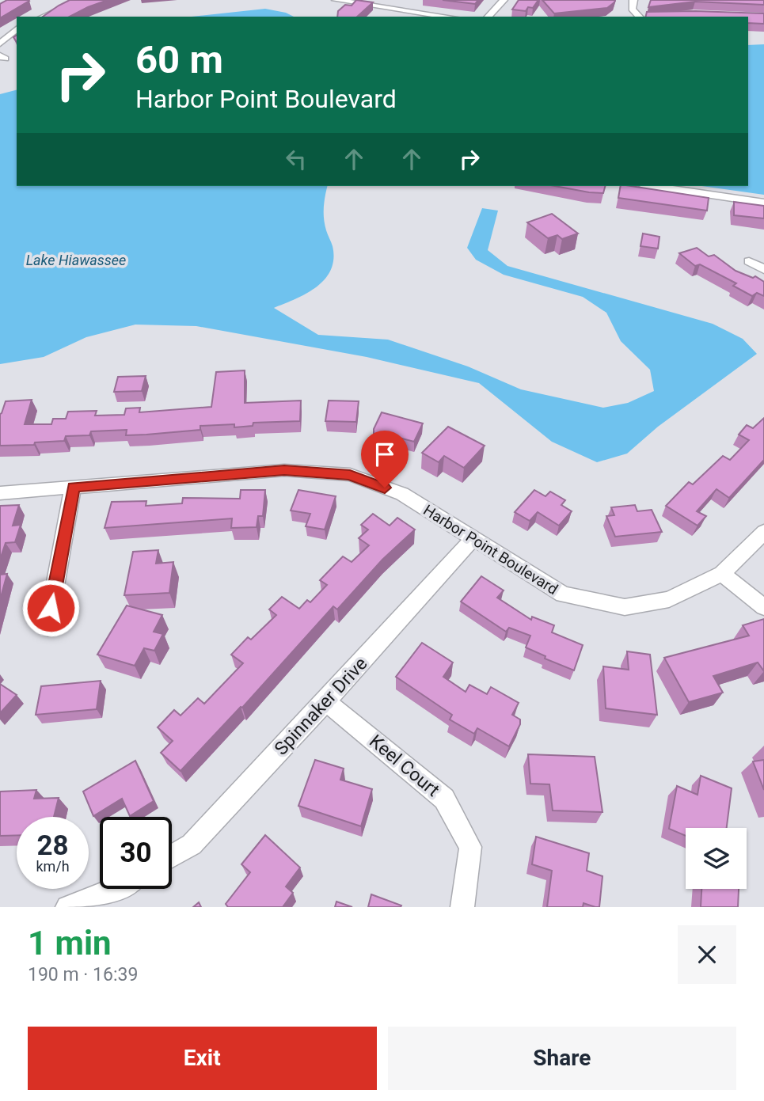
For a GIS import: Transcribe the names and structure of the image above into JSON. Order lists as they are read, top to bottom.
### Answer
{
  "streets": {
    "street": ["Harbor Point Boulevard", "Spinnaker Drive", "Keel Court"]
  },
  "crossings": [
    ["Harbor Point Boulevard", "Spinnaker Drive"],
    ["Spinnaker Drive", "Keel Court"]
  ],
  "water": ["Lake Hiawassee"],
  "page": {
    "turn": ["60 m", "Harbor Point Boulevard"],
    "speed": "28 km/h",
    "limit": "30",
    "heading": ["1 min", "190 m · 16:39"],
    "buttons": ["Exit", "Share"]
  }
}
